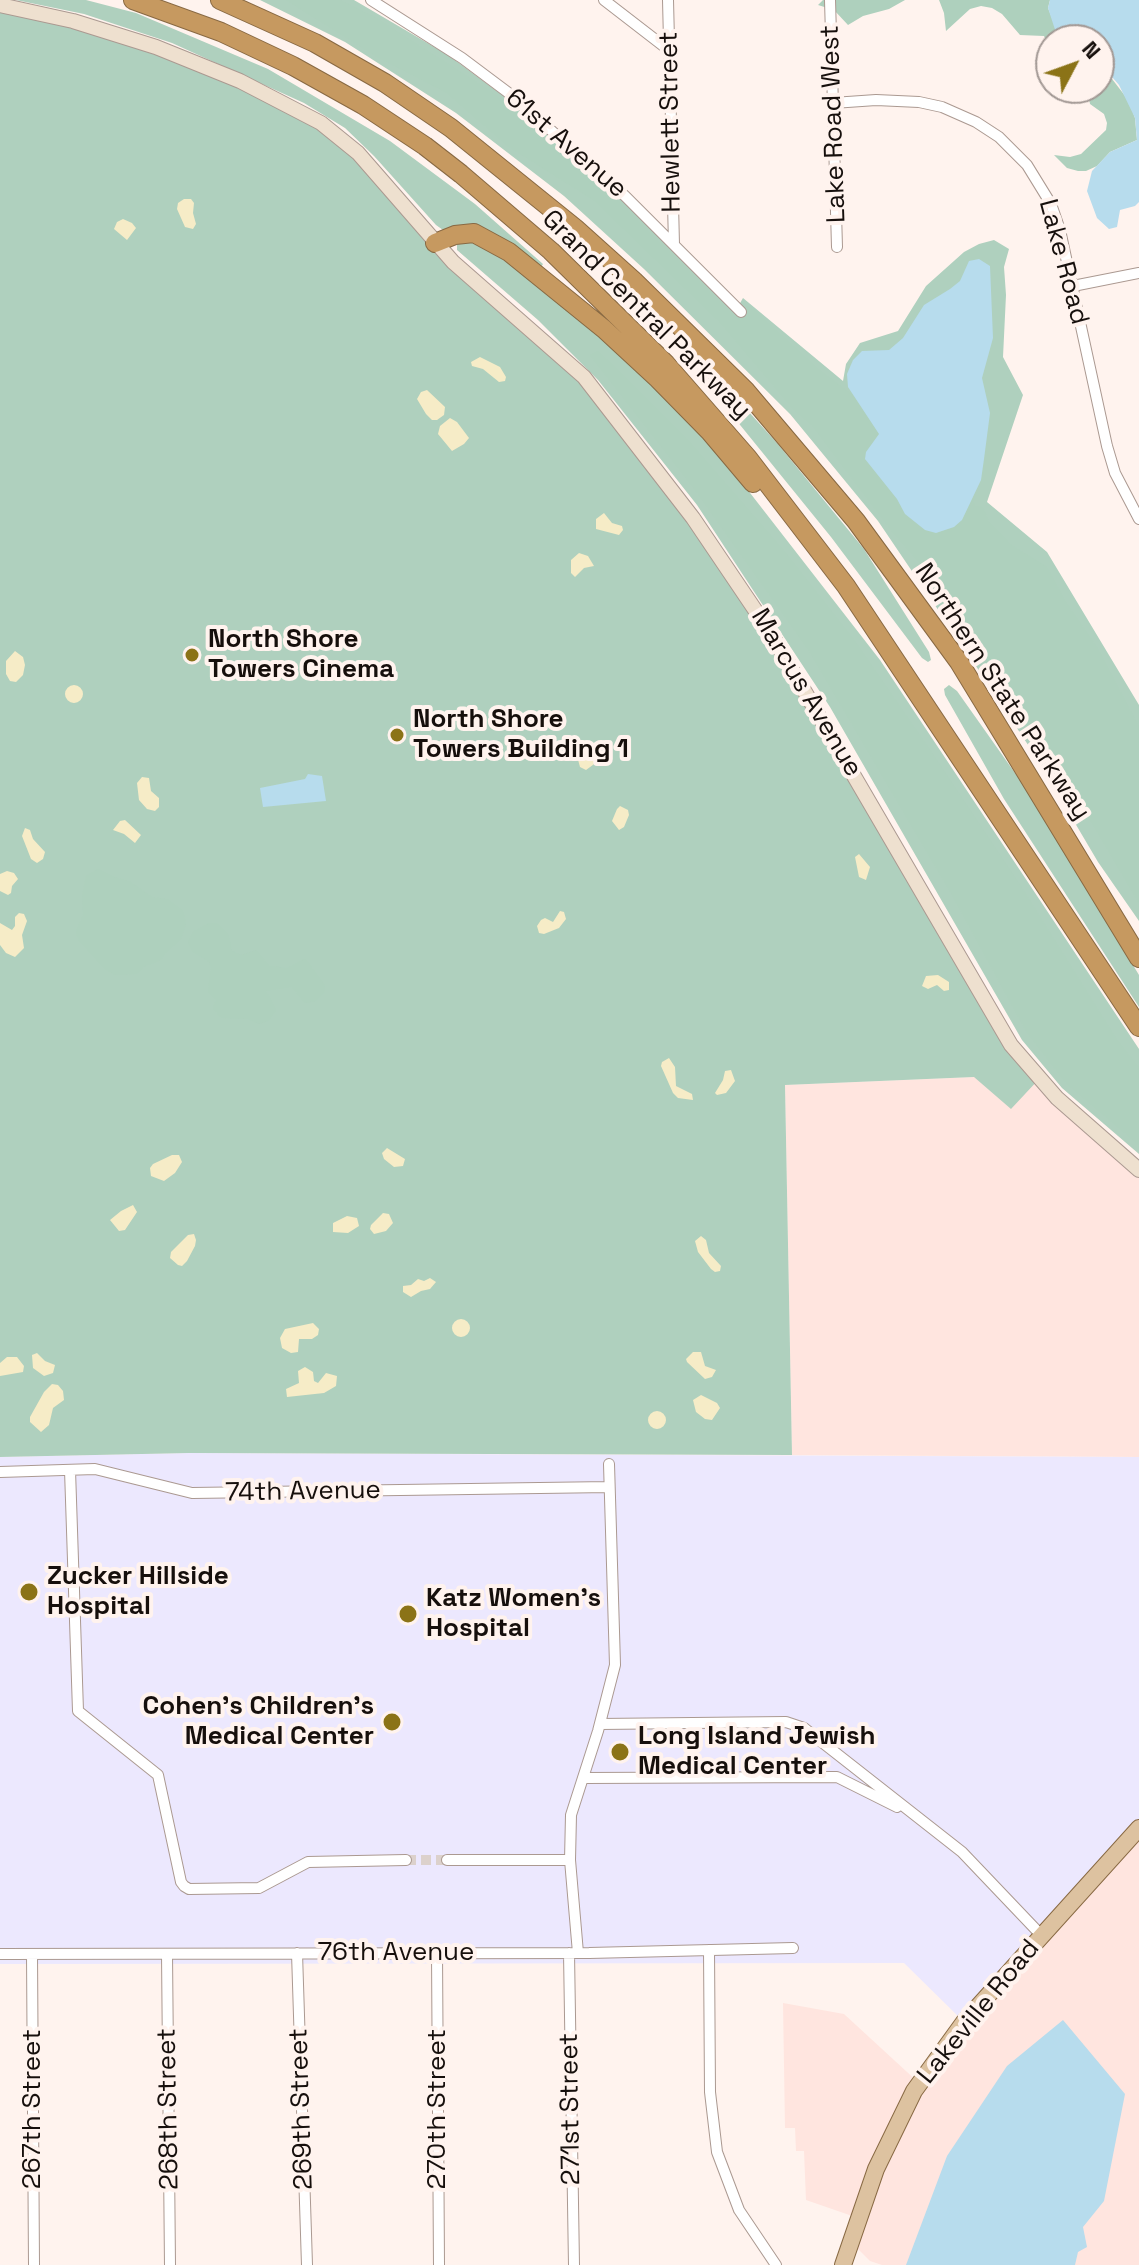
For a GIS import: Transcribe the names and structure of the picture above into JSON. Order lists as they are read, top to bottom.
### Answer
{
  "streets": {
    "highway": ["Grand Central Parkway", "Northern State Parkway"],
    "main road": ["Marcus Avenue", "Lakeville Road"],
    "street": [
      "Hewlett Street",
      "Lake Road West",
      "61st Avenue",
      "Lake Road",
      "74th Avenue",
      "76th Avenue",
      "267th Street",
      "268th Street",
      "269th Street",
      "270th Street",
      "271st Street"
    ]
  },
  "crossings": [
    ["Hewlett Street", "61st Avenue"],
    ["Lake Road West", "Lake Road"],
    ["Grand Central Parkway", "Northern State Parkway"],
    ["74th Avenue", "271st Street"],
    ["76th Avenue", "267th Street"],
    ["76th Avenue", "268th Street"],
    ["76th Avenue", "269th Street"],
    ["76th Avenue", "270th Street"],
    ["76th Avenue", "271st Street"]
  ],
  "places": [
    "North Shore Towers Cinema",
    "North Shore Towers Building 1",
    "Zucker Hillside Hospital",
    "Katz Women's Hospital",
    "Cohen’s Children’s Medical Center",
    "Long Island Jewish Medical Center"
  ],
  "north": "top right"
}
